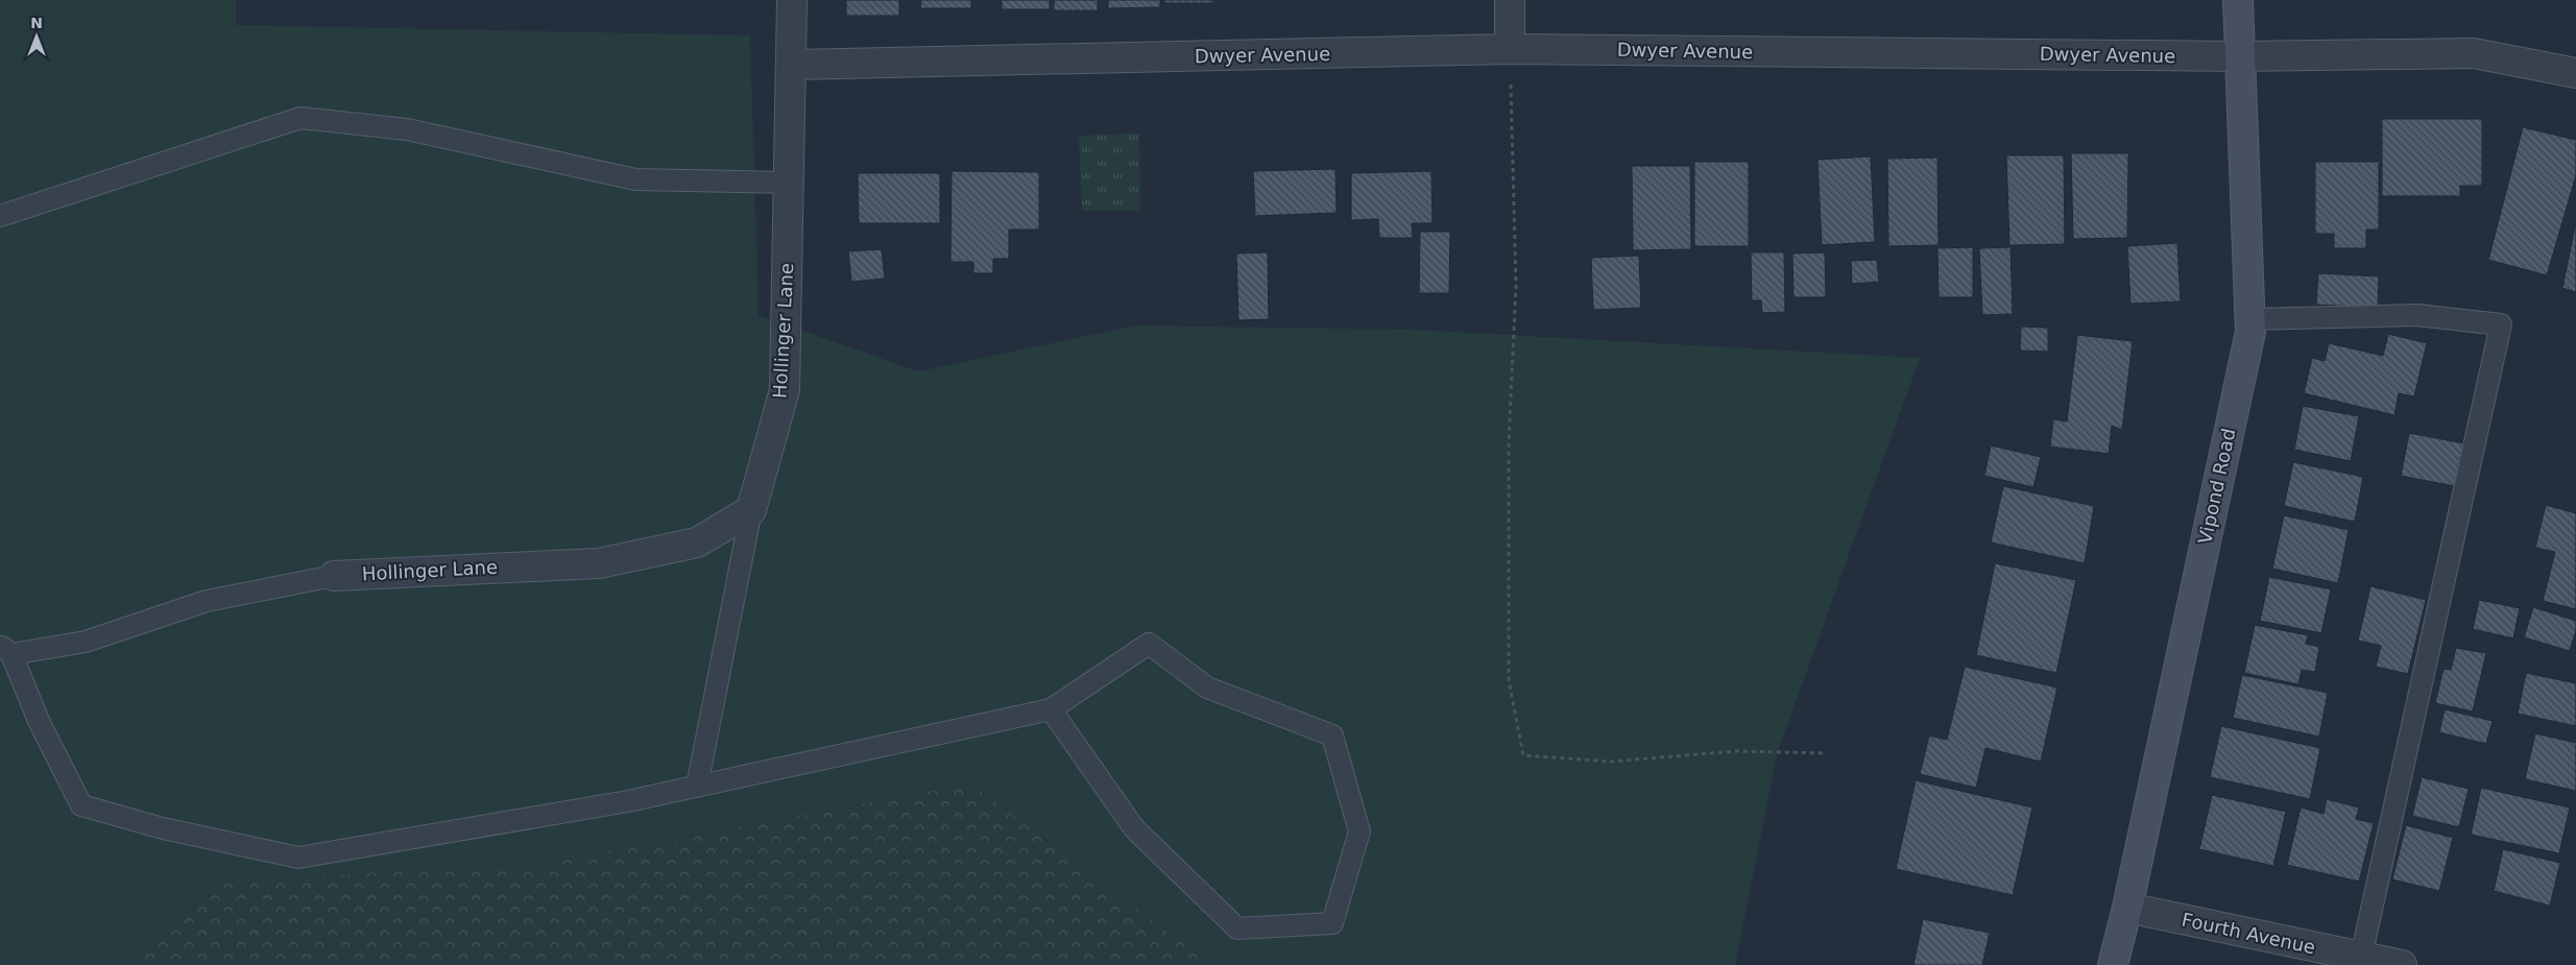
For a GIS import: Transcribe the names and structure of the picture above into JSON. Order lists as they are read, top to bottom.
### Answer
{
  "streets": {
    "street": [
      "Dwyer Avenue",
      "Hollinger Lane",
      "Vipond Road",
      "Fourth Avenue"
    ]
  },
  "crossings": [
    ["Dwyer Avenue", "Hollinger Lane"],
    ["Dwyer Avenue", "Vipond Road"],
    ["Vipond Road", "Fourth Avenue"]
  ],
  "north": "top"
}
